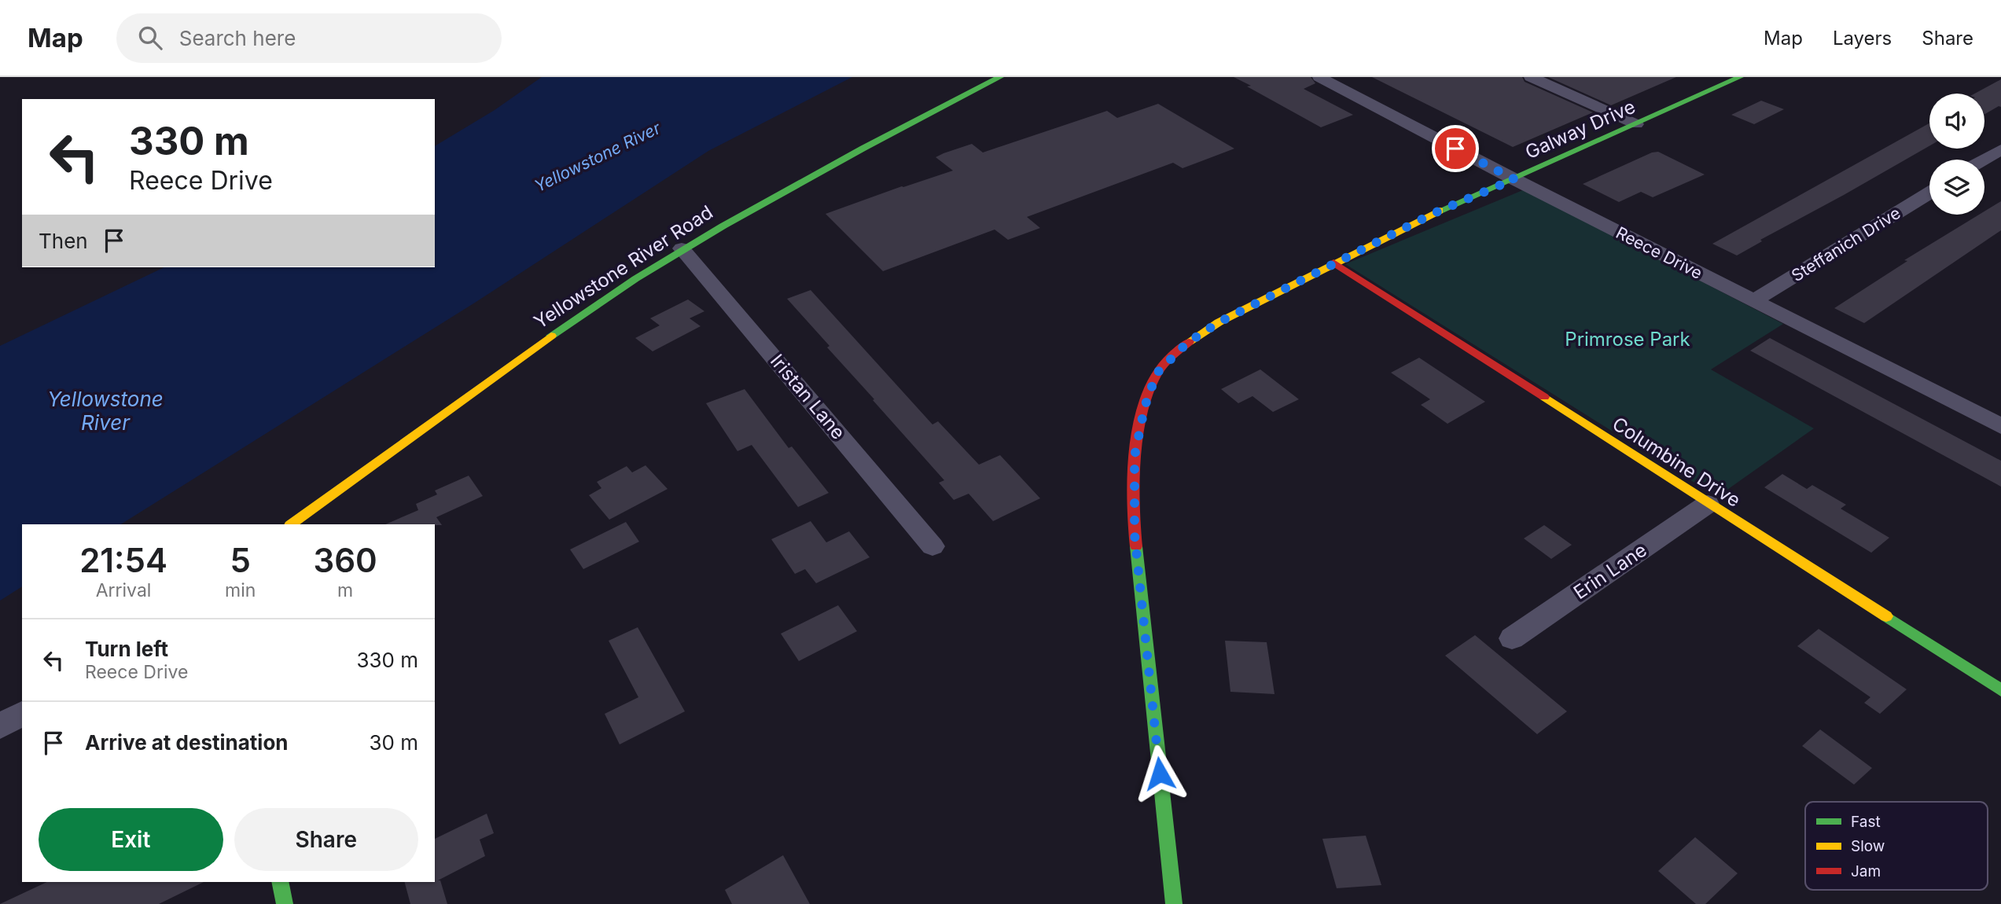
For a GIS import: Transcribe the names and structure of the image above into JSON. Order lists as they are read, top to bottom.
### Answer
{
  "streets": {
    "street": [
      "Galway Drive",
      "Steffanich Drive",
      "Reece Drive",
      "Yellowstone River Road",
      "Iristan Lane",
      "Columbine Drive",
      "Erin Lane"
    ]
  },
  "crossings": [
    ["Galway Drive", "Reece Drive"],
    ["Galway Drive", "Columbine Drive"],
    ["Steffanich Drive", "Reece Drive"],
    ["Yellowstone River Road", "Iristan Lane"],
    ["Columbine Drive", "Erin Lane"]
  ],
  "water": ["Yellowstone River"],
  "parks": ["Primrose Park"],
  "legend": ["Fast", "Slow", "Jam"],
  "page": {
    "header": "Map",
    "search": "Search here",
    "nav": ["Map", "Layers", "Share"],
    "turn": ["330 m", "Reece Drive"],
    "then": "Then",
    "eta": [
      "21:54",
      "Arrival",
      "5",
      "min",
      "360",
      "m"
    ],
    "list": [
      {
        "name": "Turn left",
        "note": "Reece Drive",
        "value": "330 m"
      },
      {
        "name": "Arrive at destination",
        "value": "30 m"
      }
    ],
    "buttons": ["Exit", "Share"]
  }
}
